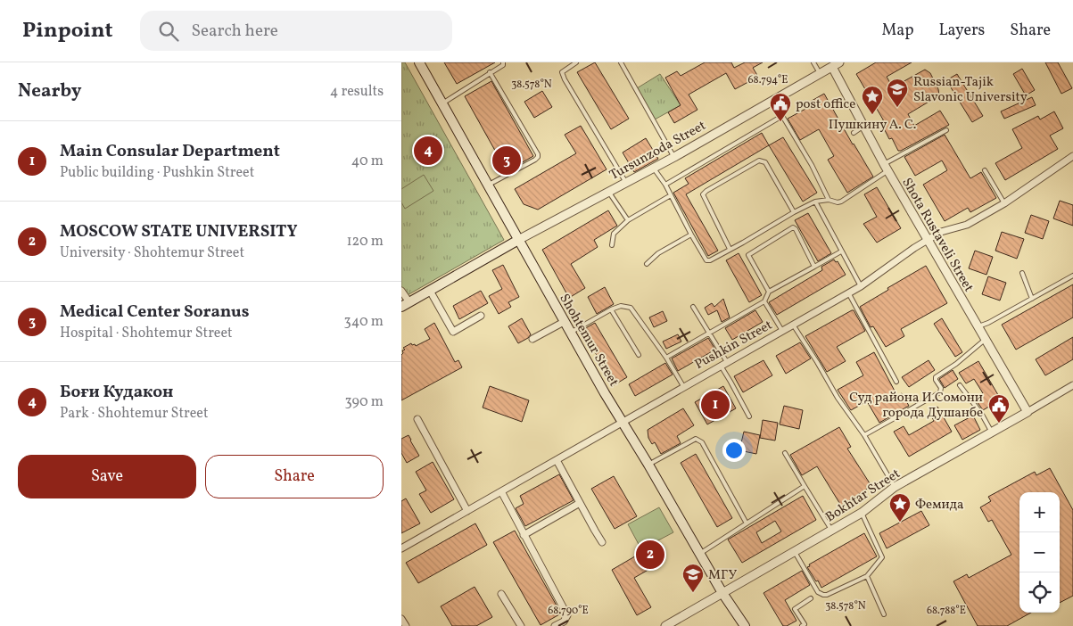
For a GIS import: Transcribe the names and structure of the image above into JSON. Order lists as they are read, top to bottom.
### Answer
{
  "streets": {
    "main road": ["Tursunzoda Street", "Shohtemur Street"],
    "street": ["Shota Rustaveli Street", "Pushkin Street", "Bokhtar Street"]
  },
  "crossings": [
    ["Tursunzoda Street", "Shota Rustaveli Street"],
    ["Tursunzoda Street", "Shohtemur Street"],
    ["Shota Rustaveli Street", "Pushkin Street"],
    ["Shota Rustaveli Street", "Bokhtar Street"],
    ["Shohtemur Street", "Pushkin Street"],
    ["Shohtemur Street", "Bokhtar Street"]
  ],
  "places": {
    "school or university": ["Russian-Tajik Slavonic University", "МГУ"],
    "place": ["Пушкину А. С.", "Фемида"],
    "public building": ["post office", "Суд района И.Сомони города Душанбе"]
  },
  "page": {
    "header": "Pinpoint",
    "search": "Search here",
    "nav": ["Map", "Layers", "Share"],
    "heading": ["Nearby", "4 results"],
    "list": [
      {
        "mark": "1",
        "name": "Main Consular Department",
        "note": "Public building · Pushkin Street",
        "value": "40 m"
      },
      {
        "mark": "2",
        "name": "MOSCOW STATE UNIVERSITY",
        "note": "University · Shohtemur Street",
        "value": "120 m"
      },
      {
        "mark": "3",
        "name": "Medical Center Soranus",
        "note": "Hospital · Shohtemur Street",
        "value": "340 m"
      },
      {
        "mark": "4",
        "name": "Боғи Кудакон",
        "note": "Park · Shohtemur Street",
        "value": "390 m"
      }
    ],
    "pins": [
      "4",
      "3",
      "1",
      "2"
    ],
    "buttons": ["Save", "Share"],
    "map_buttons": ["+", "−"]
  },
  "coordinates": [
    "68.794°E",
    "38.578°N",
    "68.790°E",
    "68.788°E"
  ]
}
